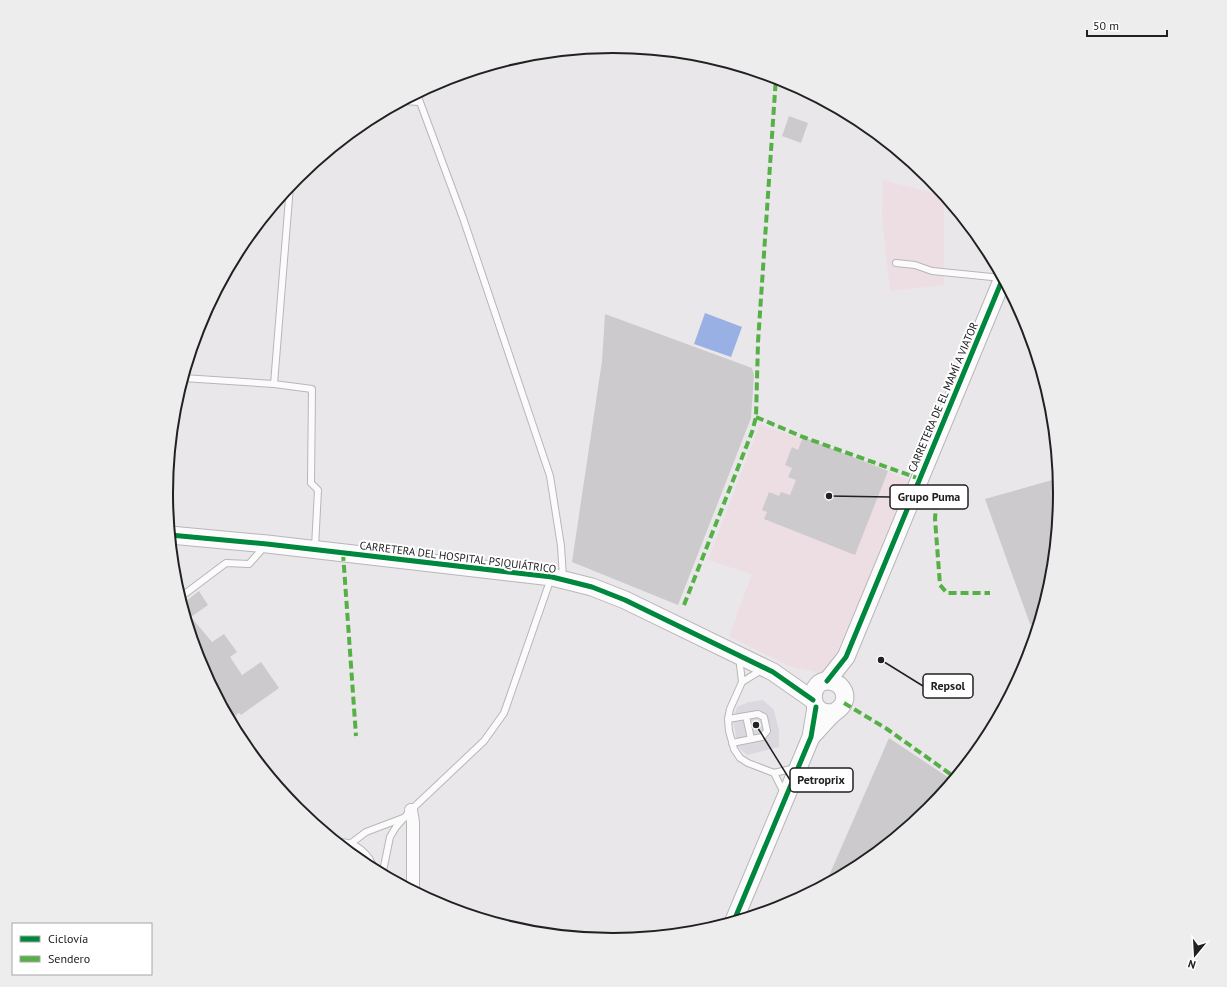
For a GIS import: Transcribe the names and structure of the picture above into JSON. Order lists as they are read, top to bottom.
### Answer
{
  "streets": {
    "street": ["CARRETERA DE EL MAMÍ A VIATOR", "CARRETERA DEL HOSPITAL PSIQUIÁTRICO"]
  },
  "places": ["Grupo Puma", "Repsol", "Petroprix"],
  "legend": ["Ciclovía", "Sendero"],
  "scale_bar": "50 m",
  "north": "bottom"
}
